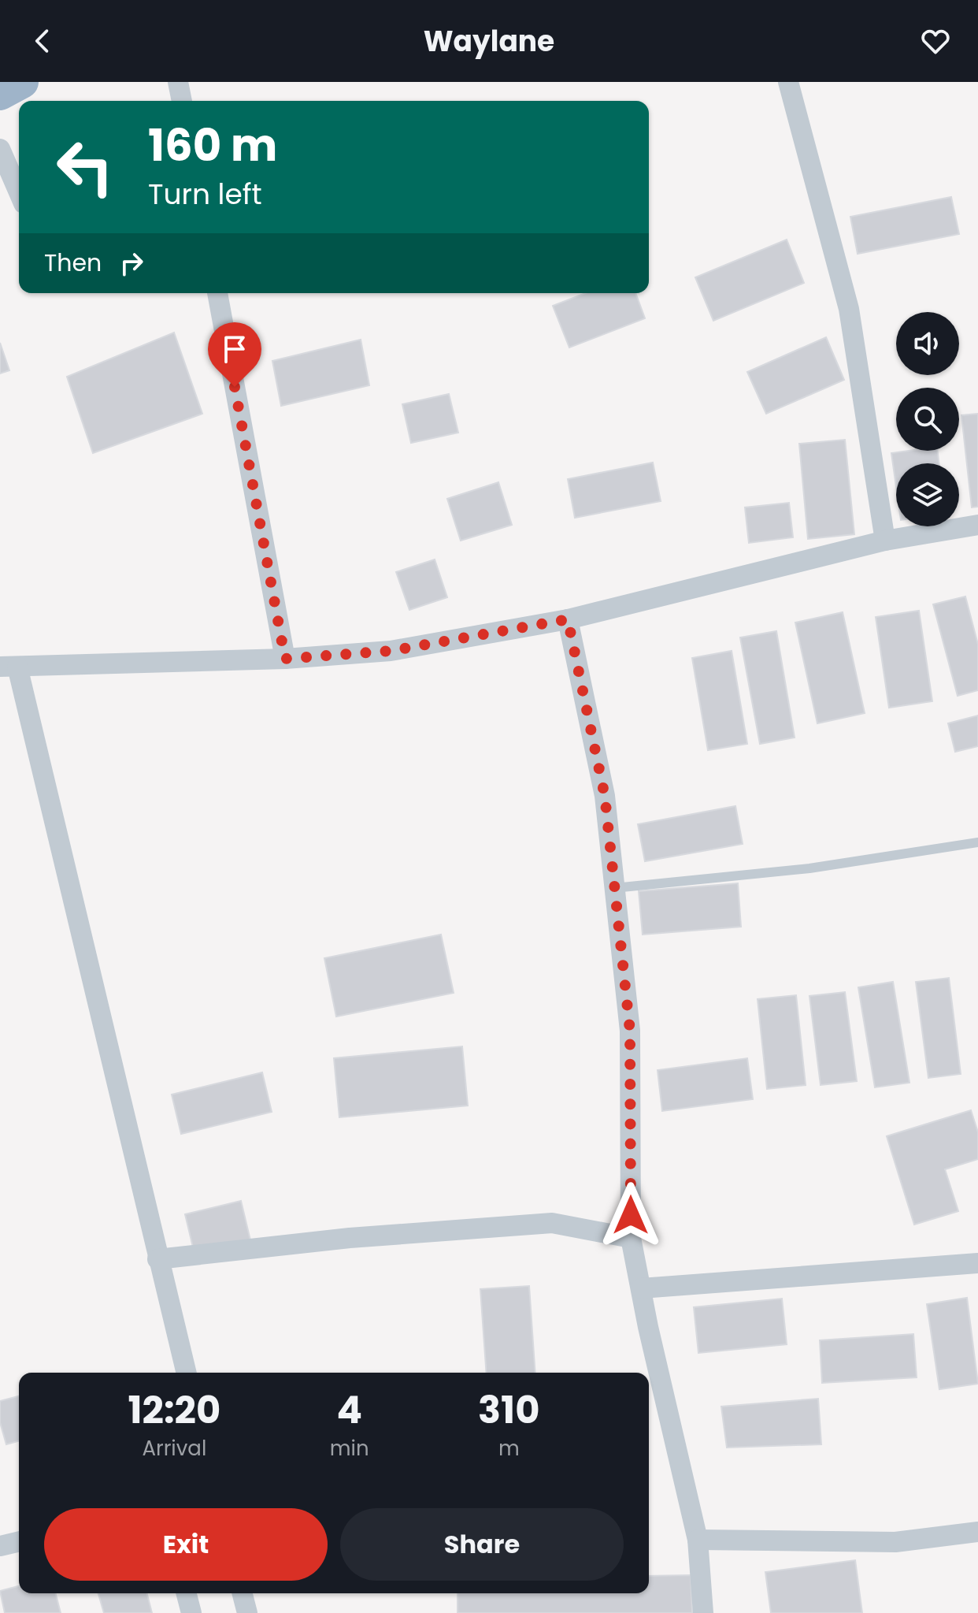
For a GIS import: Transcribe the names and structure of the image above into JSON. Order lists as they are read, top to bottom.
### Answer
{
  "page": {
    "header": "Waylane",
    "turn": ["160 m", "Turn left"],
    "then": "Then",
    "eta": [
      "12:20",
      "Arrival",
      "4",
      "min",
      "310",
      "m"
    ],
    "buttons": ["Exit", "Share"]
  }
}
